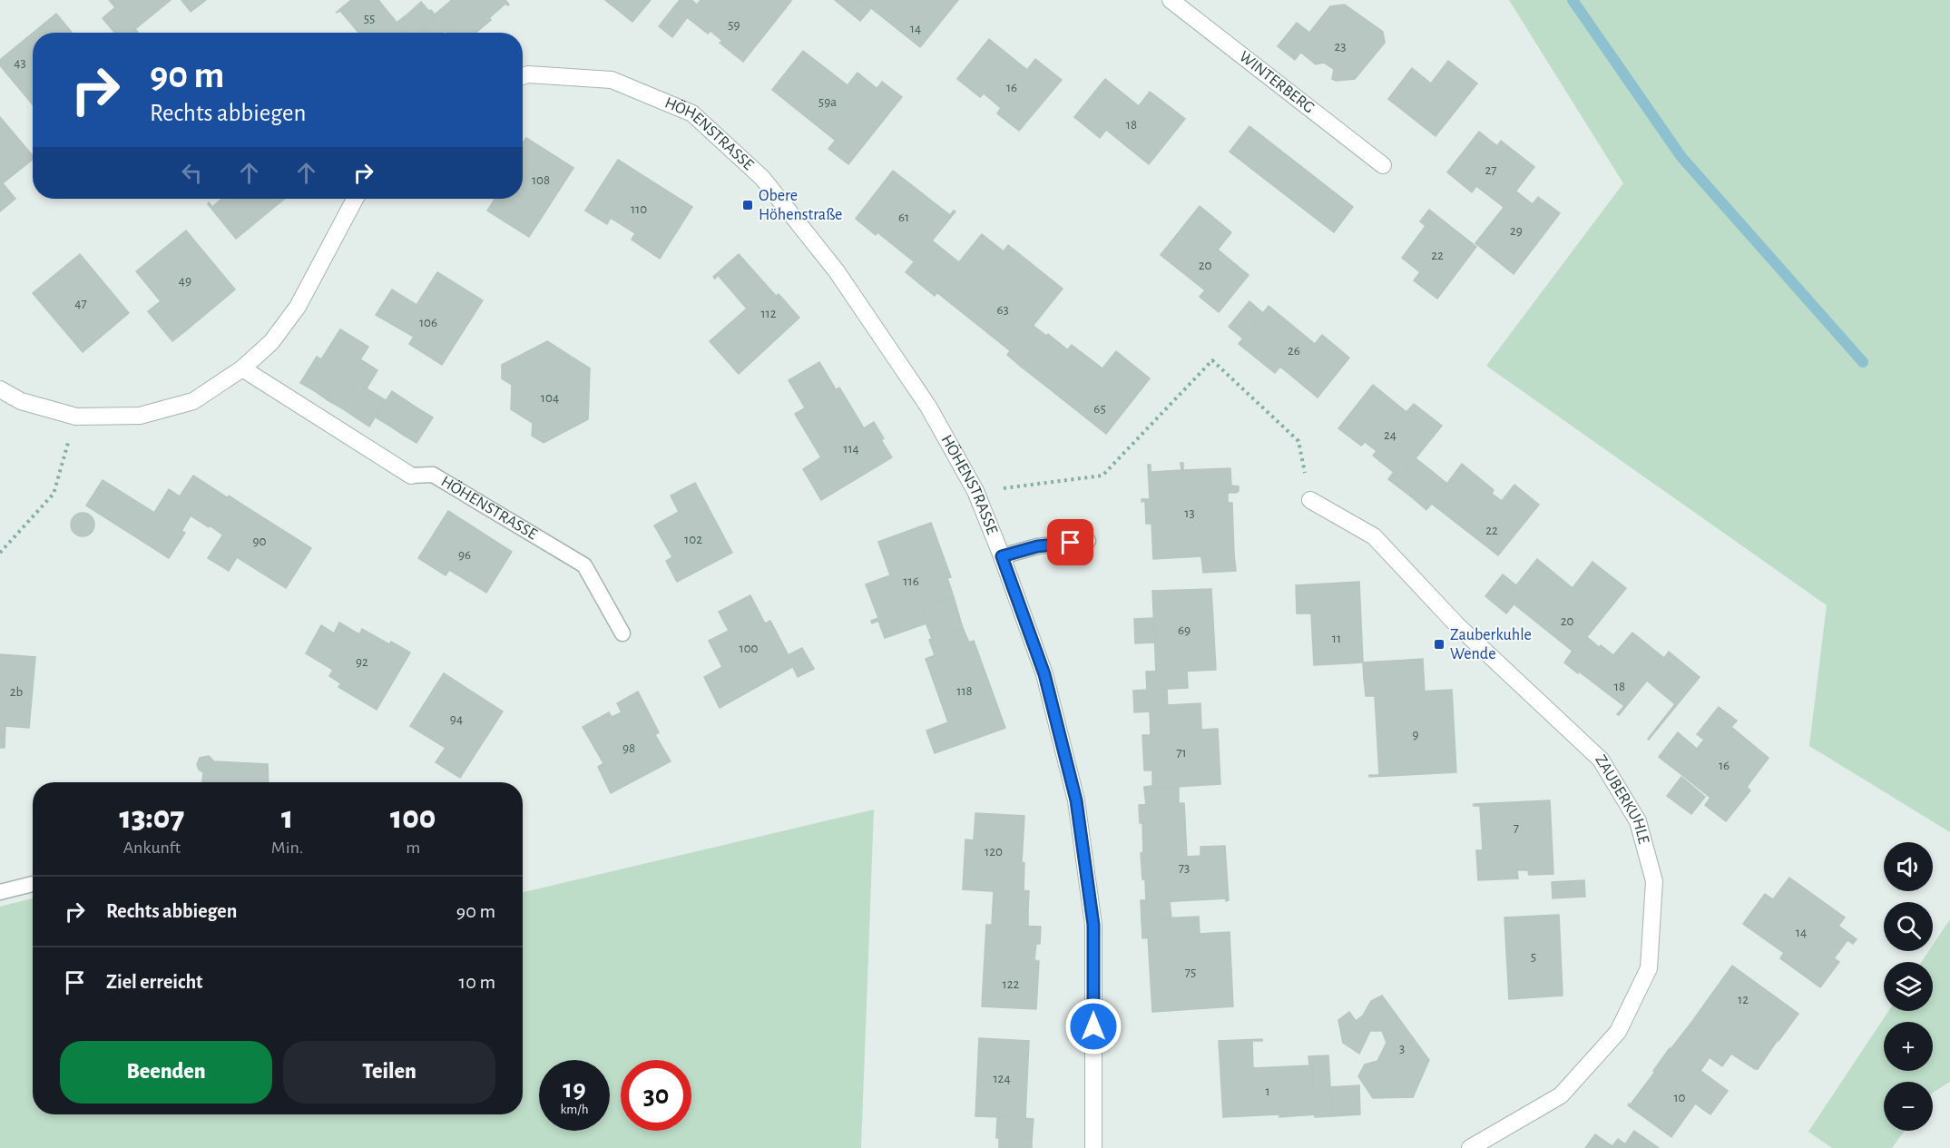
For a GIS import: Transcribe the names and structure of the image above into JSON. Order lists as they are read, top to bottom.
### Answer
{
  "streets": {
    "street": ["WINTERBERG", "HÖHENSTRASSE", "ZAUBERKUHLE"]
  },
  "places": {
    "transit": ["Obere Höhenstraße", "Zauberkuhle Wende"]
  },
  "house_numbers": [
    "55",
    "59",
    "14",
    "23",
    "43",
    "16",
    "59a",
    "18",
    "27",
    "108",
    "110",
    "61",
    "29",
    "22",
    "20",
    "49",
    "47",
    "63",
    "112",
    "106",
    "26",
    "104",
    "65",
    "24",
    "114",
    "13",
    "22",
    "102",
    "90",
    "96",
    "116",
    "20",
    "69",
    "11",
    "100",
    "92",
    "18",
    "118",
    "2b",
    "94",
    "9",
    "98",
    "71",
    "16",
    "7",
    "120",
    "73",
    "14",
    "5",
    "75",
    "122",
    "12",
    "3",
    "124",
    "1",
    "10"
  ],
  "page": {
    "turn": ["90 m", "Rechts abbiegen"],
    "eta": [
      "13:07",
      "Ankunft",
      "1",
      "Min.",
      "100",
      "m"
    ],
    "map_buttons": ["+", "−"],
    "list": [
      {
        "name": "Rechts abbiegen",
        "value": "90 m"
      },
      {
        "name": "Ziel erreicht",
        "value": "10 m"
      }
    ],
    "buttons": ["Beenden", "Teilen"],
    "speed": "19 km/h",
    "limit": "30"
  }
}
